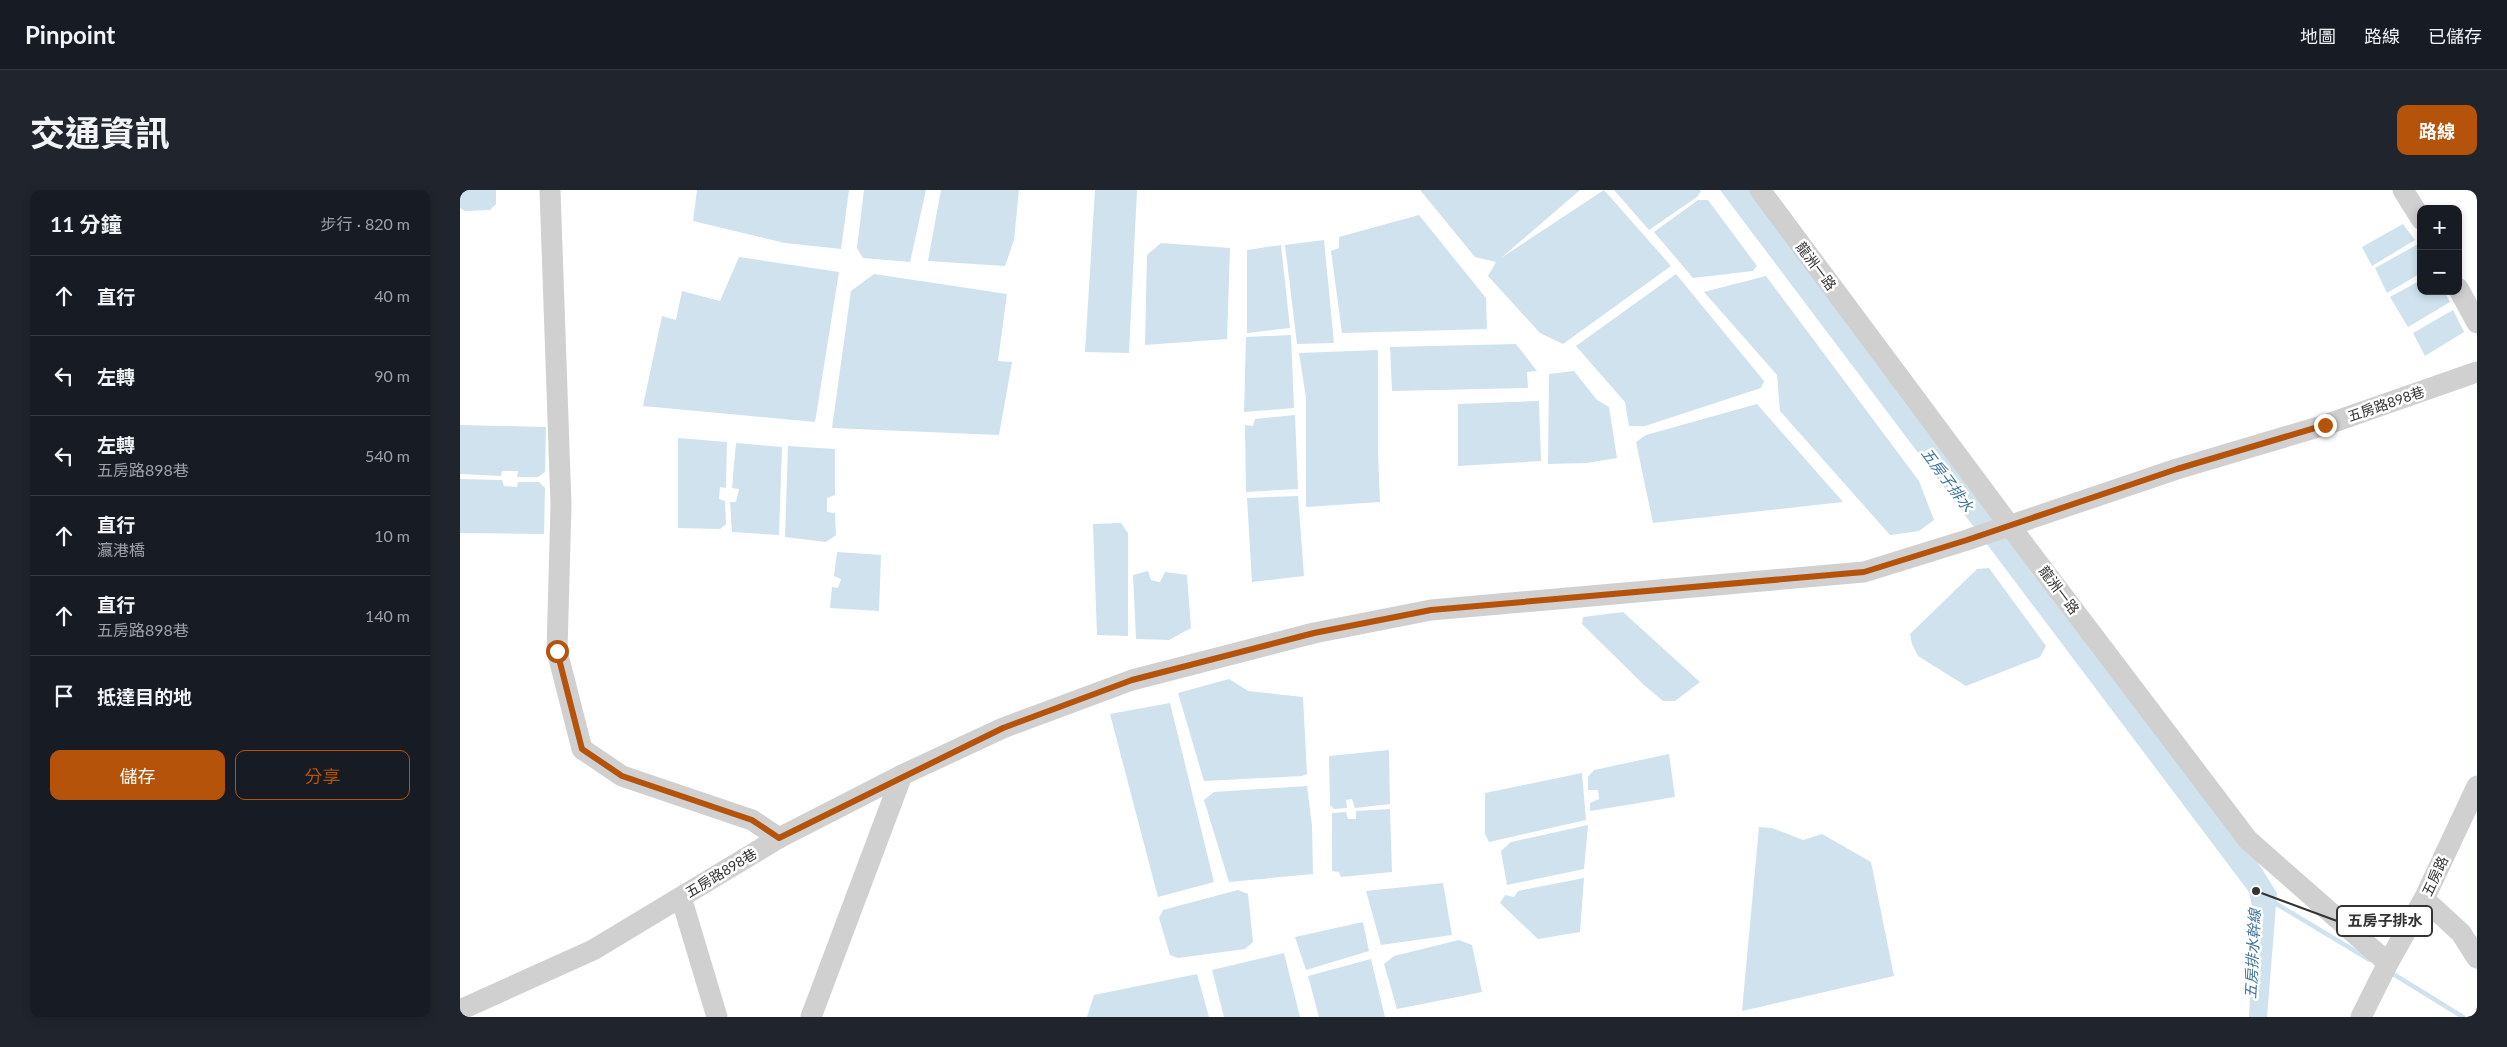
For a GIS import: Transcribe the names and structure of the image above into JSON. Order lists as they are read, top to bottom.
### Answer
{
  "streets": {
    "street": ["龍洲一路", "五房路898巷", "五房路"]
  },
  "crossings": [
    ["龍洲一路", "五房路898巷"],
    ["龍洲一路", "五房路"]
  ],
  "water": ["五房子排水", "五房排水幹線"],
  "places": ["五房子排水"],
  "page": {
    "header": "Pinpoint",
    "nav": ["地圖", "路線", "已儲存"],
    "title": "交通資訊",
    "buttons": [
      "路線",
      ["儲存", "分享"]
    ],
    "heading": ["11 分鐘", "步行 · 820 m"],
    "map_buttons": ["+", "−"],
    "list": [
      ["直行", "40 m"],
      ["左轉", "90 m"],
      ["左轉", "五房路898巷", "540 m"],
      ["直行", "瀛港橋", "10 m"],
      ["直行", "五房路898巷", "140 m"],
      "抵達目的地"
    ]
  }
}
